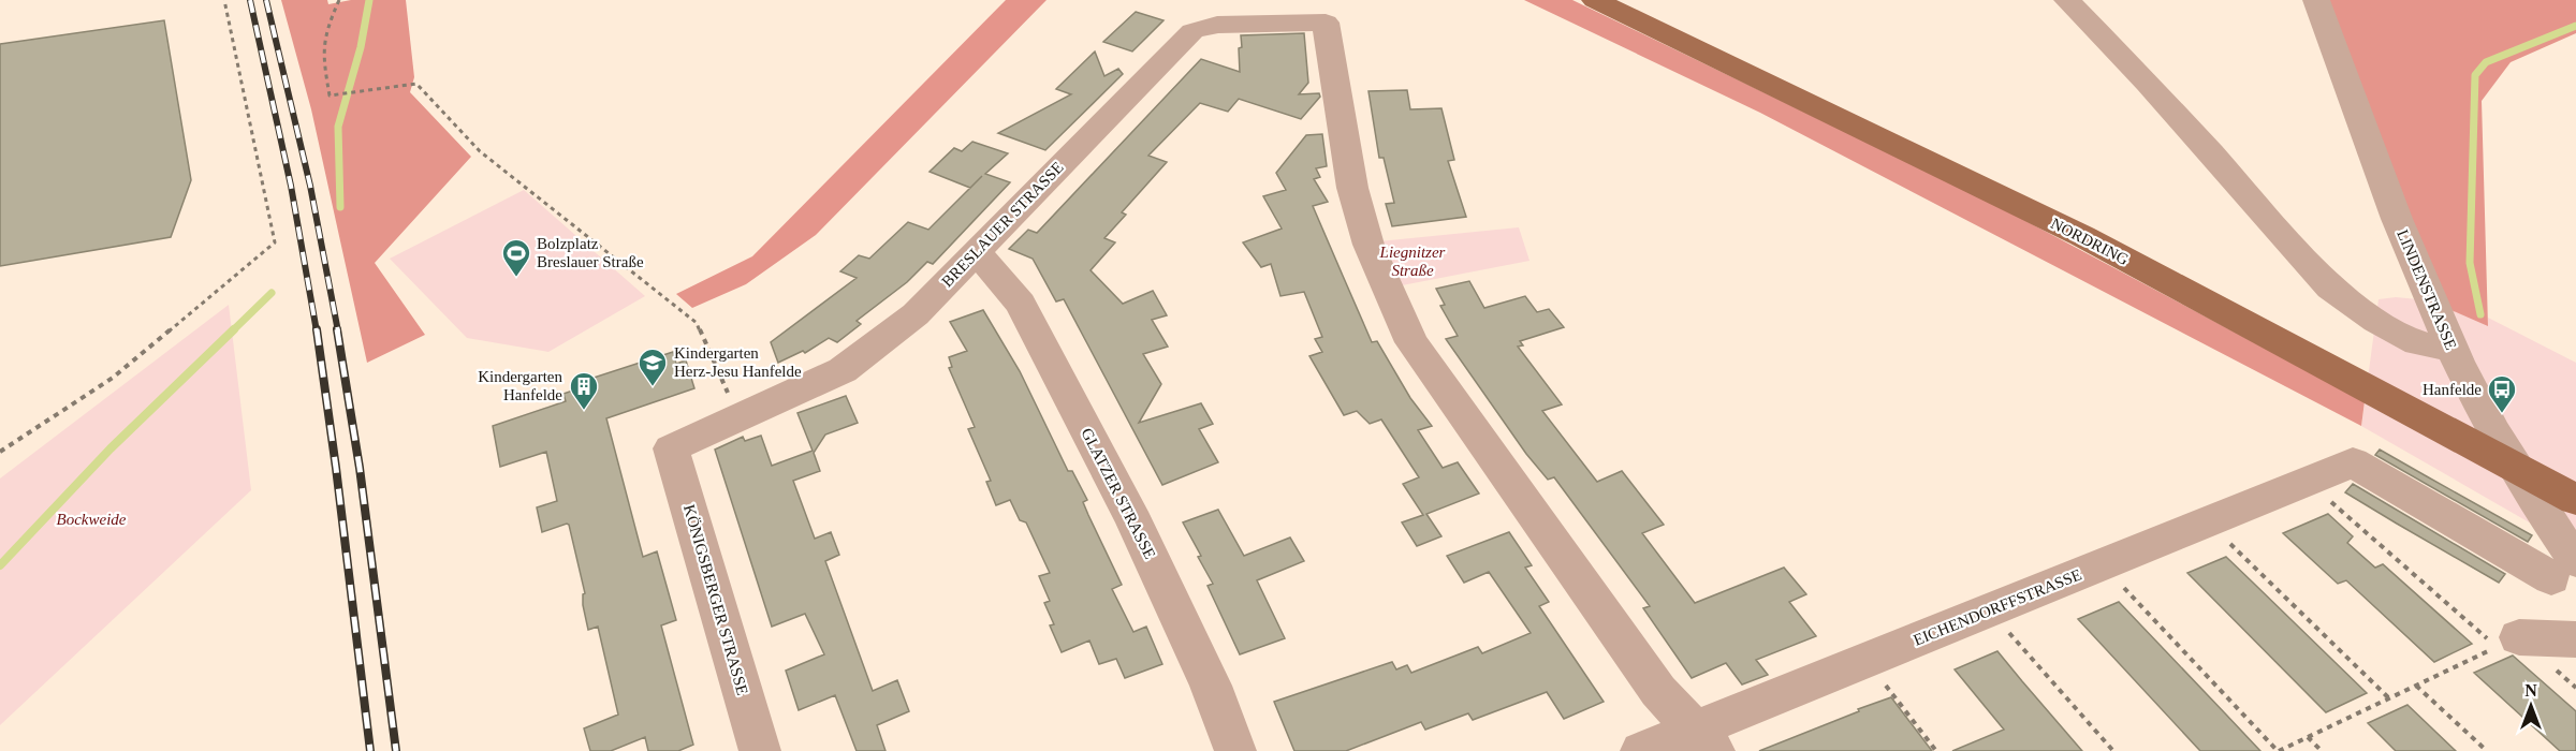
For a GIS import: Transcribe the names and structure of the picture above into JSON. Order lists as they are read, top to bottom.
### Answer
{
  "streets": {
    "main road": ["NORDRING"],
    "street": [
      "BRESLAUER STRASSE",
      "LINDENSTRASSE",
      "GLATZER STRASSE",
      "KÖNIGSBERGER STRASSE",
      "EICHENDORFFSTRASSE"
    ]
  },
  "crossings": [
    ["BRESLAUER STRASSE", "GLATZER STRASSE"],
    ["BRESLAUER STRASSE", "KÖNIGSBERGER STRASSE"],
    ["LINDENSTRASSE", "EICHENDORFFSTRASSE"]
  ],
  "parks": ["Liegnitzer Straße", "Bockweide"],
  "places": {
    "sports": ["Bolzplatz Breslauer Straße"],
    "school or university": ["Kindergarten Herz-Jesu Hanfelde"],
    "building": ["Kindergarten Hanfelde"],
    "bus stop": ["Hanfelde"]
  },
  "north": "top"
}
